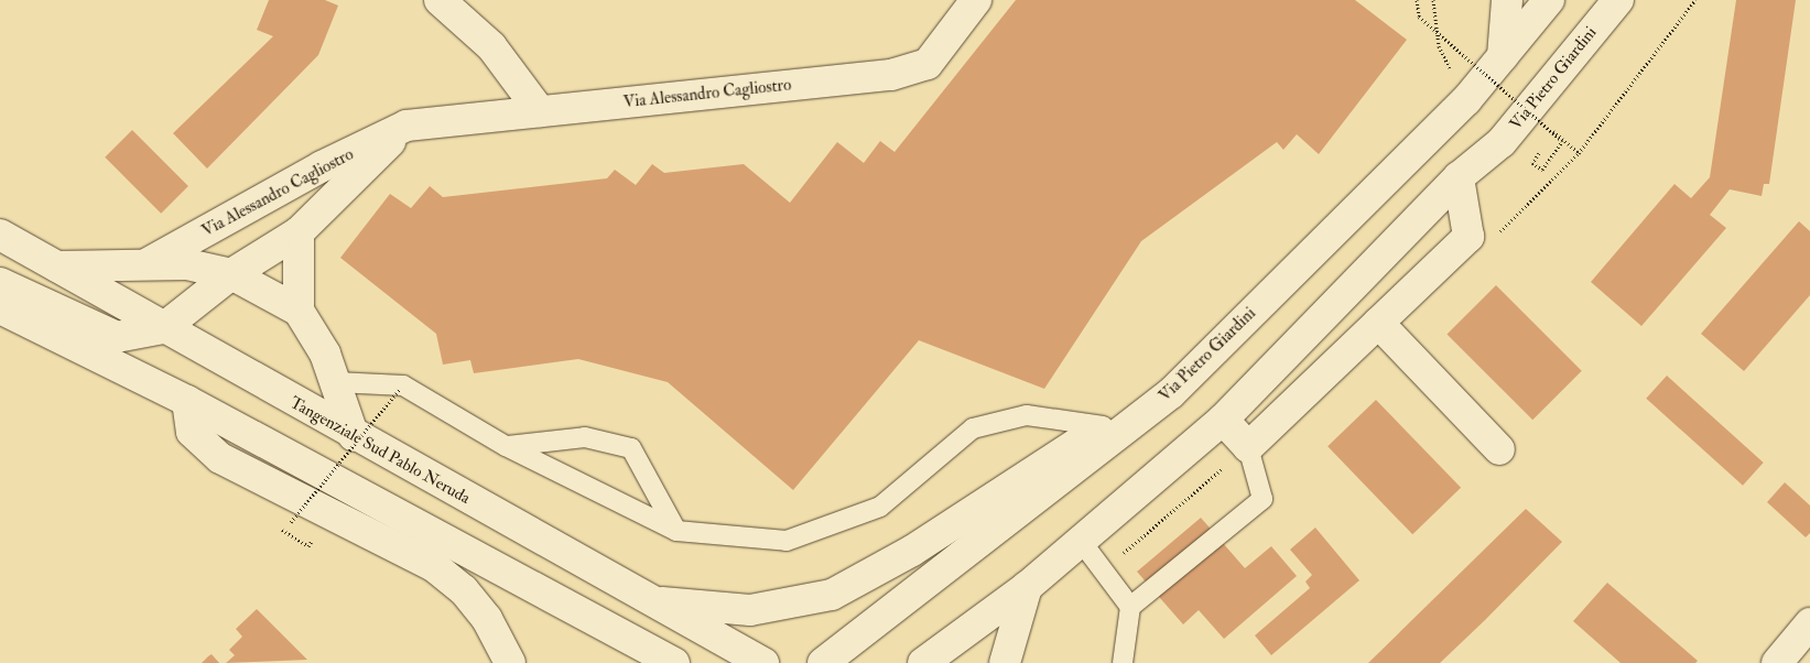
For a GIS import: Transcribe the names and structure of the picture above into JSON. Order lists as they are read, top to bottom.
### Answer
{
  "streets": {
    "street": ["Via Pietro Giardini", "Via Alessandro Cagliostro", "Tangenziale Sud Pablo Neruda"]
  },
  "crossings": [
    ["Via Alessandro Cagliostro", "Tangenziale Sud Pablo Neruda"]
  ]
}
